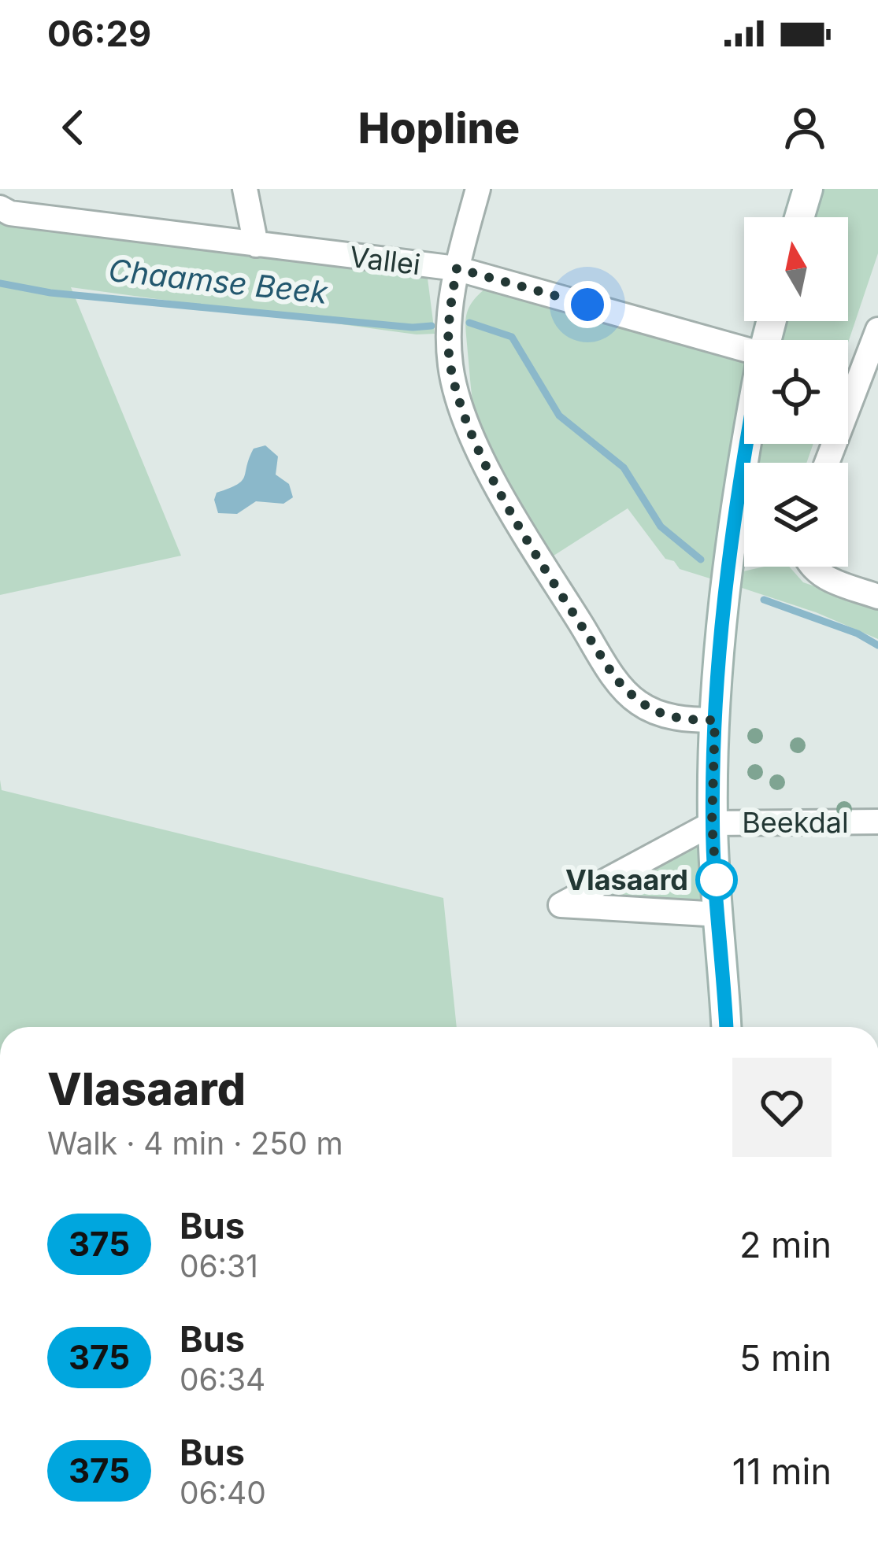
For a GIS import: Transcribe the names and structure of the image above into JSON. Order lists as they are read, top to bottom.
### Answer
{
  "streets": {
    "street": ["Vallei", "Beekdal"]
  },
  "water": ["Chaamse Beek"],
  "places": ["Vlasaard"],
  "lines": ["bus line 375"],
  "north": "top",
  "page": {
    "status": "06:29",
    "header": "Hopline",
    "heading": ["Vlasaard", "Walk · 4 min · 250 m"],
    "list": [
      {
        "mark": "375",
        "name": "Bus",
        "note": "06:31",
        "value": "2 min"
      },
      {
        "mark": "375",
        "name": "Bus",
        "note": "06:34",
        "value": "5 min"
      },
      {
        "mark": "375",
        "name": "Bus",
        "note": "06:40",
        "value": "11 min"
      }
    ]
  }
}
